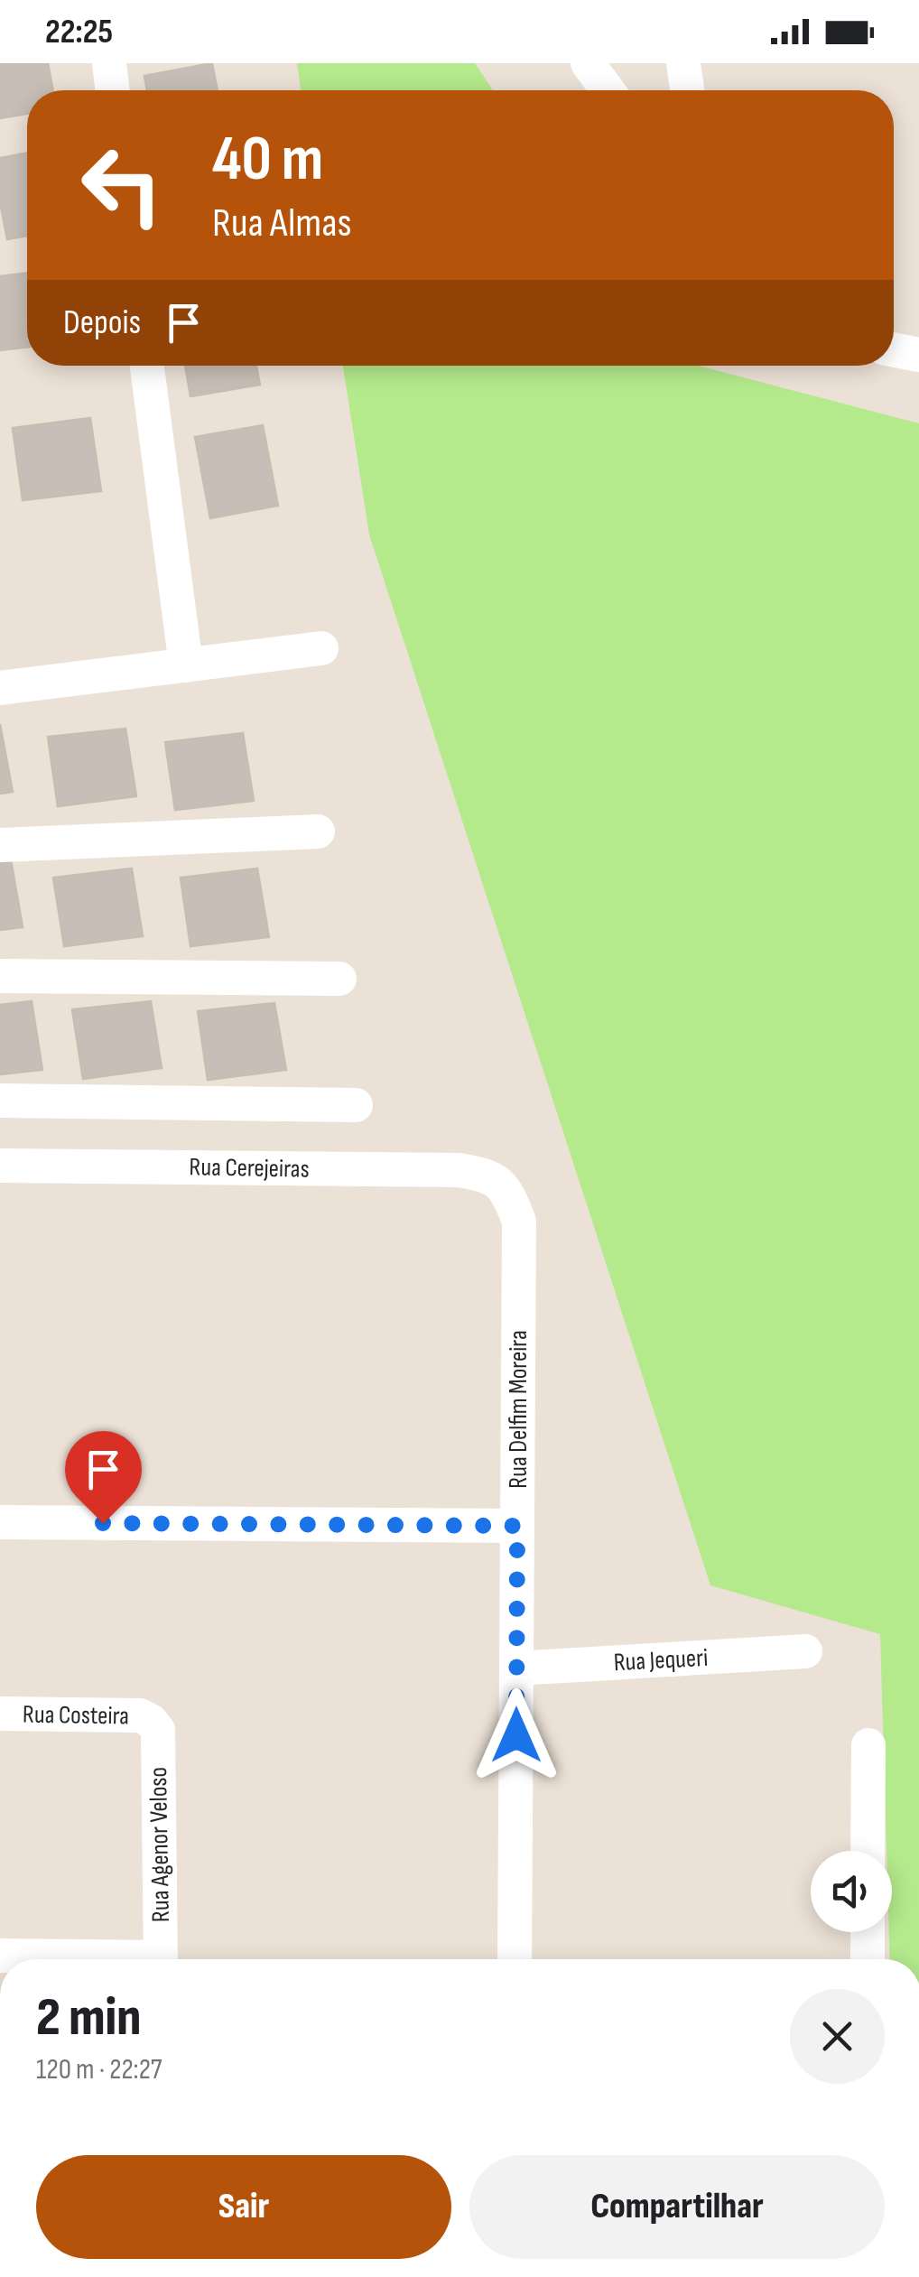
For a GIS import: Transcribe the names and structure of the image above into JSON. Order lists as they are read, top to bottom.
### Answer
{
  "streets": {
    "street": [
      "Rua Cerejeiras",
      "Rua Delfim Moreira",
      "Rua Jequeri",
      "Rua Costeira",
      "Rua Agenor Veloso"
    ]
  },
  "crossings": [
    ["Rua Cerejeiras", "Rua Delfim Moreira"],
    ["Rua Delfim Moreira", "Rua Jequeri"],
    ["Rua Costeira", "Rua Agenor Veloso"]
  ],
  "page": {
    "status": "22:25",
    "turn": ["40 m", "Rua Almas"],
    "then": "Depois",
    "heading": ["2 min", "120 m · 22:27"],
    "buttons": ["Sair", "Compartilhar"]
  }
}
